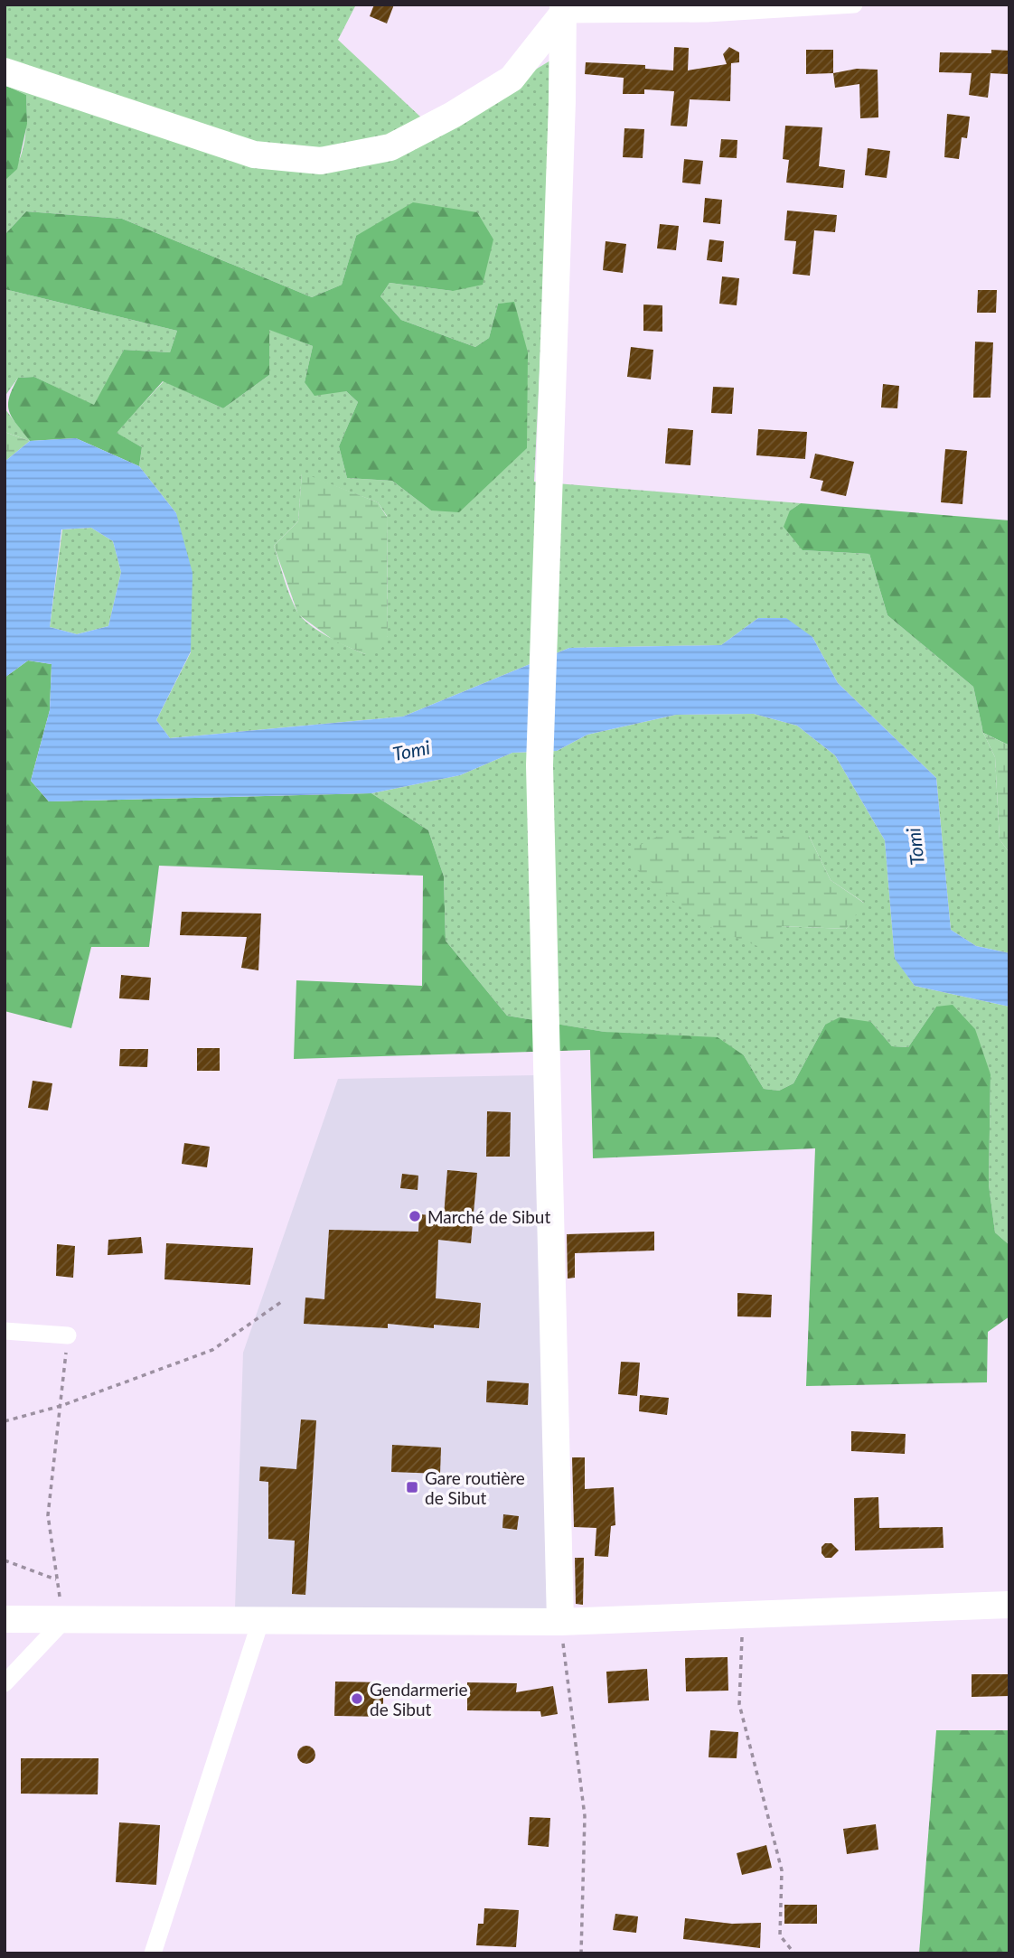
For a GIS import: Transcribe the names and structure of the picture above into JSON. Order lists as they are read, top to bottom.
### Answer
{
  "water": ["Tomi"],
  "places": {
    "other": ["Marché de Sibut", "Gendarmerie de Sibut"],
    "transit": ["Gare routière de Sibut"]
  }
}
